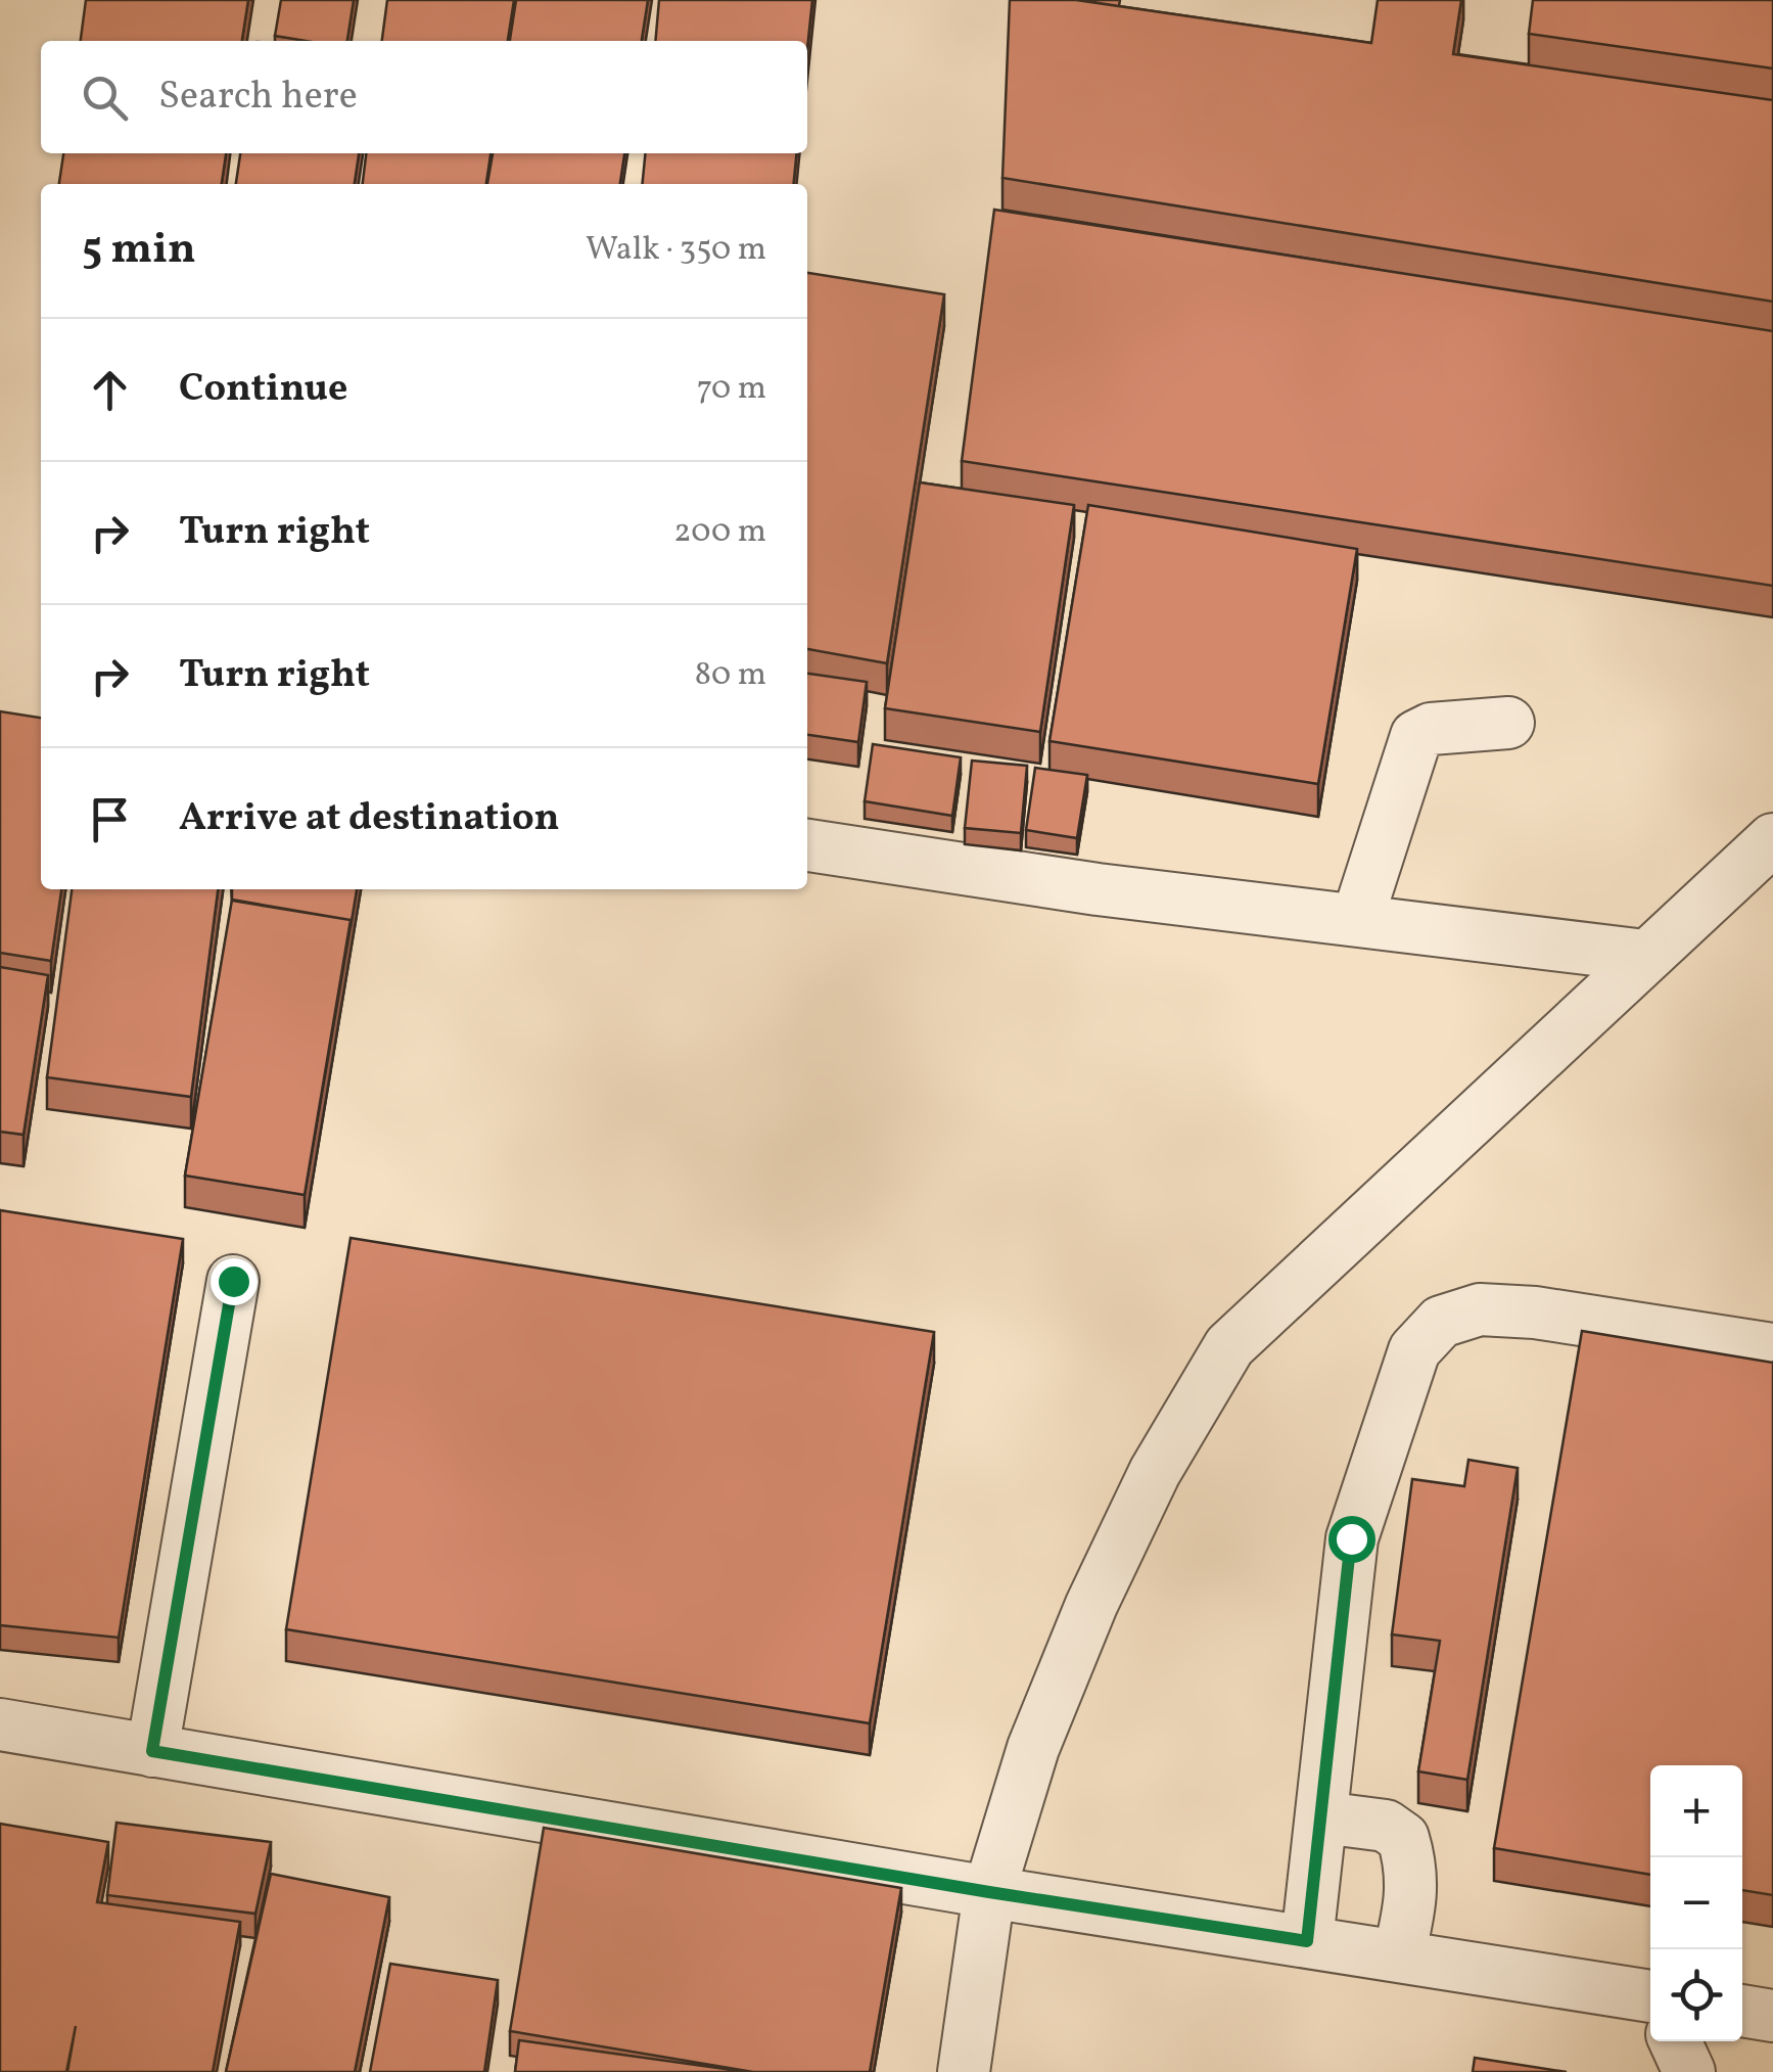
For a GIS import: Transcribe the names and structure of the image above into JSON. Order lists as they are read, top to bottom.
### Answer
{
  "page": {
    "search": "Search here",
    "heading": ["5 min", "Walk · 350 m"],
    "list": [
      ["Continue", "70 m"],
      ["Turn right", "200 m"],
      ["Turn right", "80 m"],
      "Arrive at destination"
    ],
    "map_buttons": ["+", "−"]
  }
}
